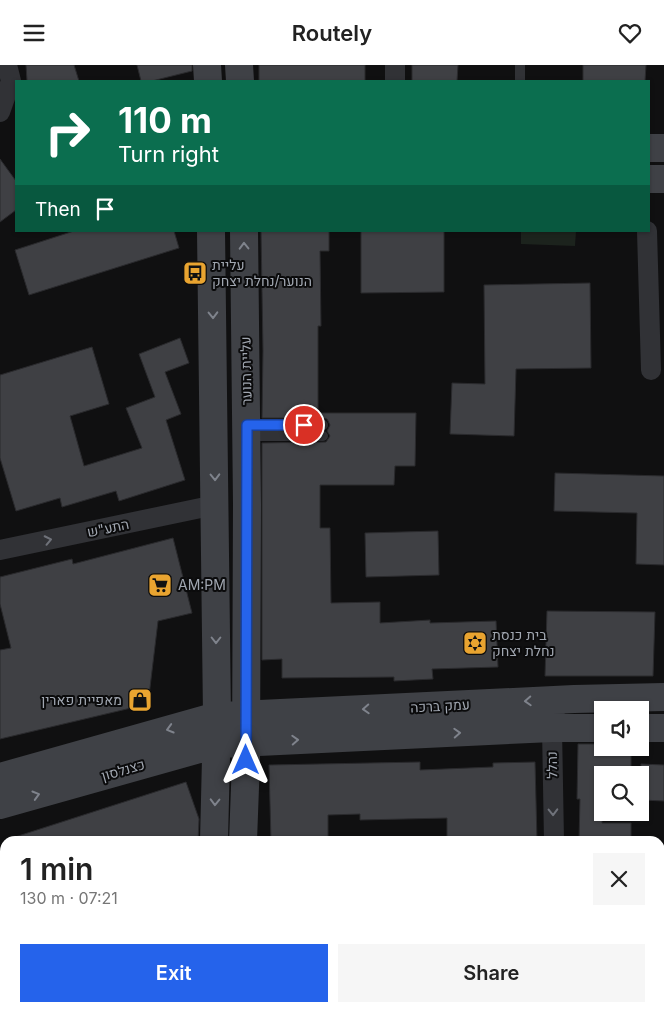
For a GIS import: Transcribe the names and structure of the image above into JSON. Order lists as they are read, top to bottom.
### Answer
{
  "streets": {
    "street": [
      "עליית הנוער",
      "התע\"ש",
      "עמק ברכה",
      "נהלל",
      "כצנלסון"
    ]
  },
  "crossings": [
    ["עליית הנוער", "עמק ברכה"],
    ["עליית הנוער", "כצנלסון"],
    ["עמק ברכה", "נהלל"],
    ["עמק ברכה", "כצנלסון"]
  ],
  "one_way": ["התע\"ש", "נהלל"],
  "places": {
    "bus stop": ["עליית הנוער/נחלת יצחק"],
    "supermarket": ["AM:PM"],
    "synagogue": ["בית כנסת נחלת יצחק"],
    "shop": ["מאפיית פארין"]
  },
  "page": {
    "header": "Routely",
    "turn": ["110 m", "Turn right"],
    "then": "Then",
    "heading": ["1 min", "130 m · 07:21"],
    "buttons": ["Exit", "Share"]
  }
}
